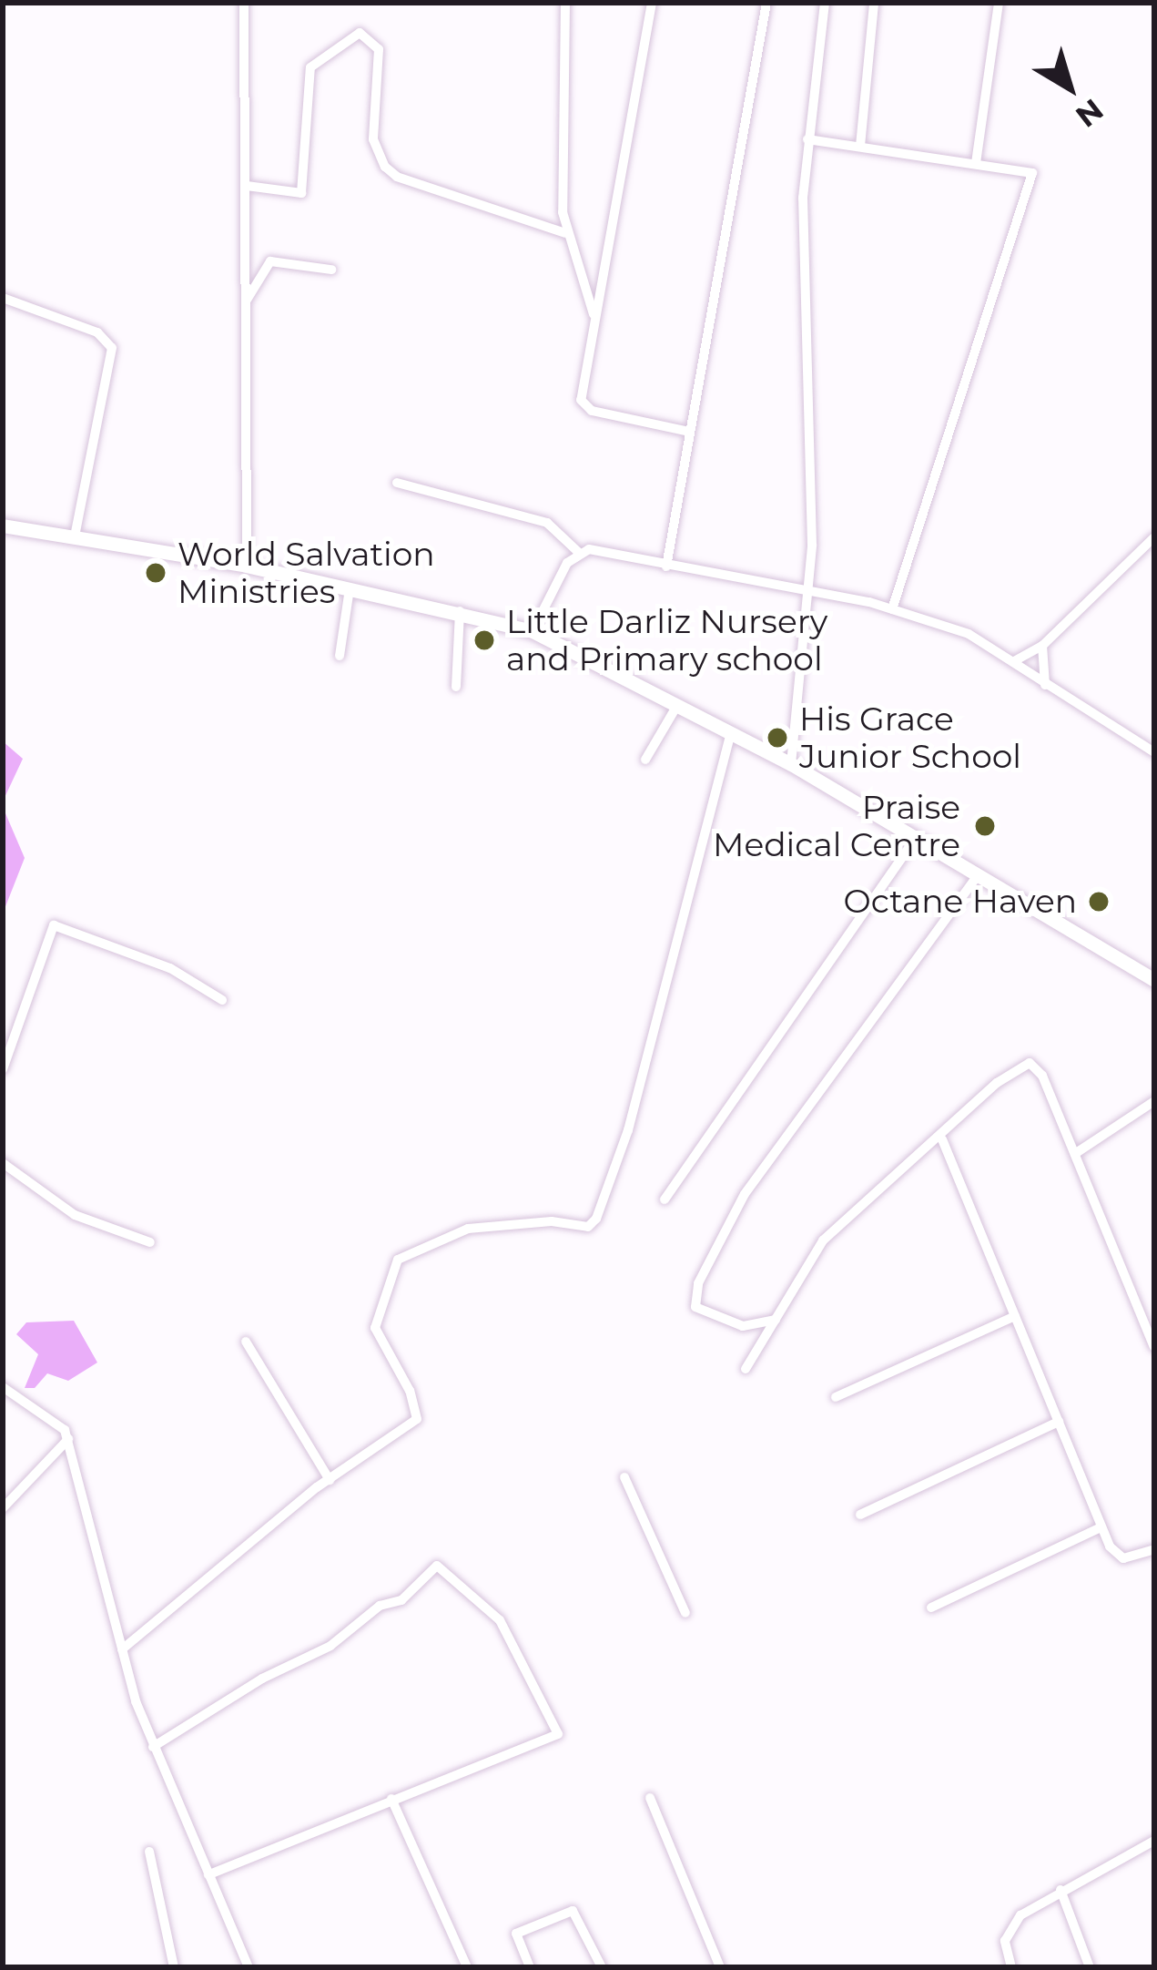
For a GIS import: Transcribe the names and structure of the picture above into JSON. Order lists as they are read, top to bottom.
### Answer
{
  "places": [
    "World Salvation Ministries",
    "Little Darliz Nursery and Primary school",
    "His Grace Junior School",
    "Praise Medical Centre",
    "Octane Haven"
  ],
  "north": "bottom right"
}
